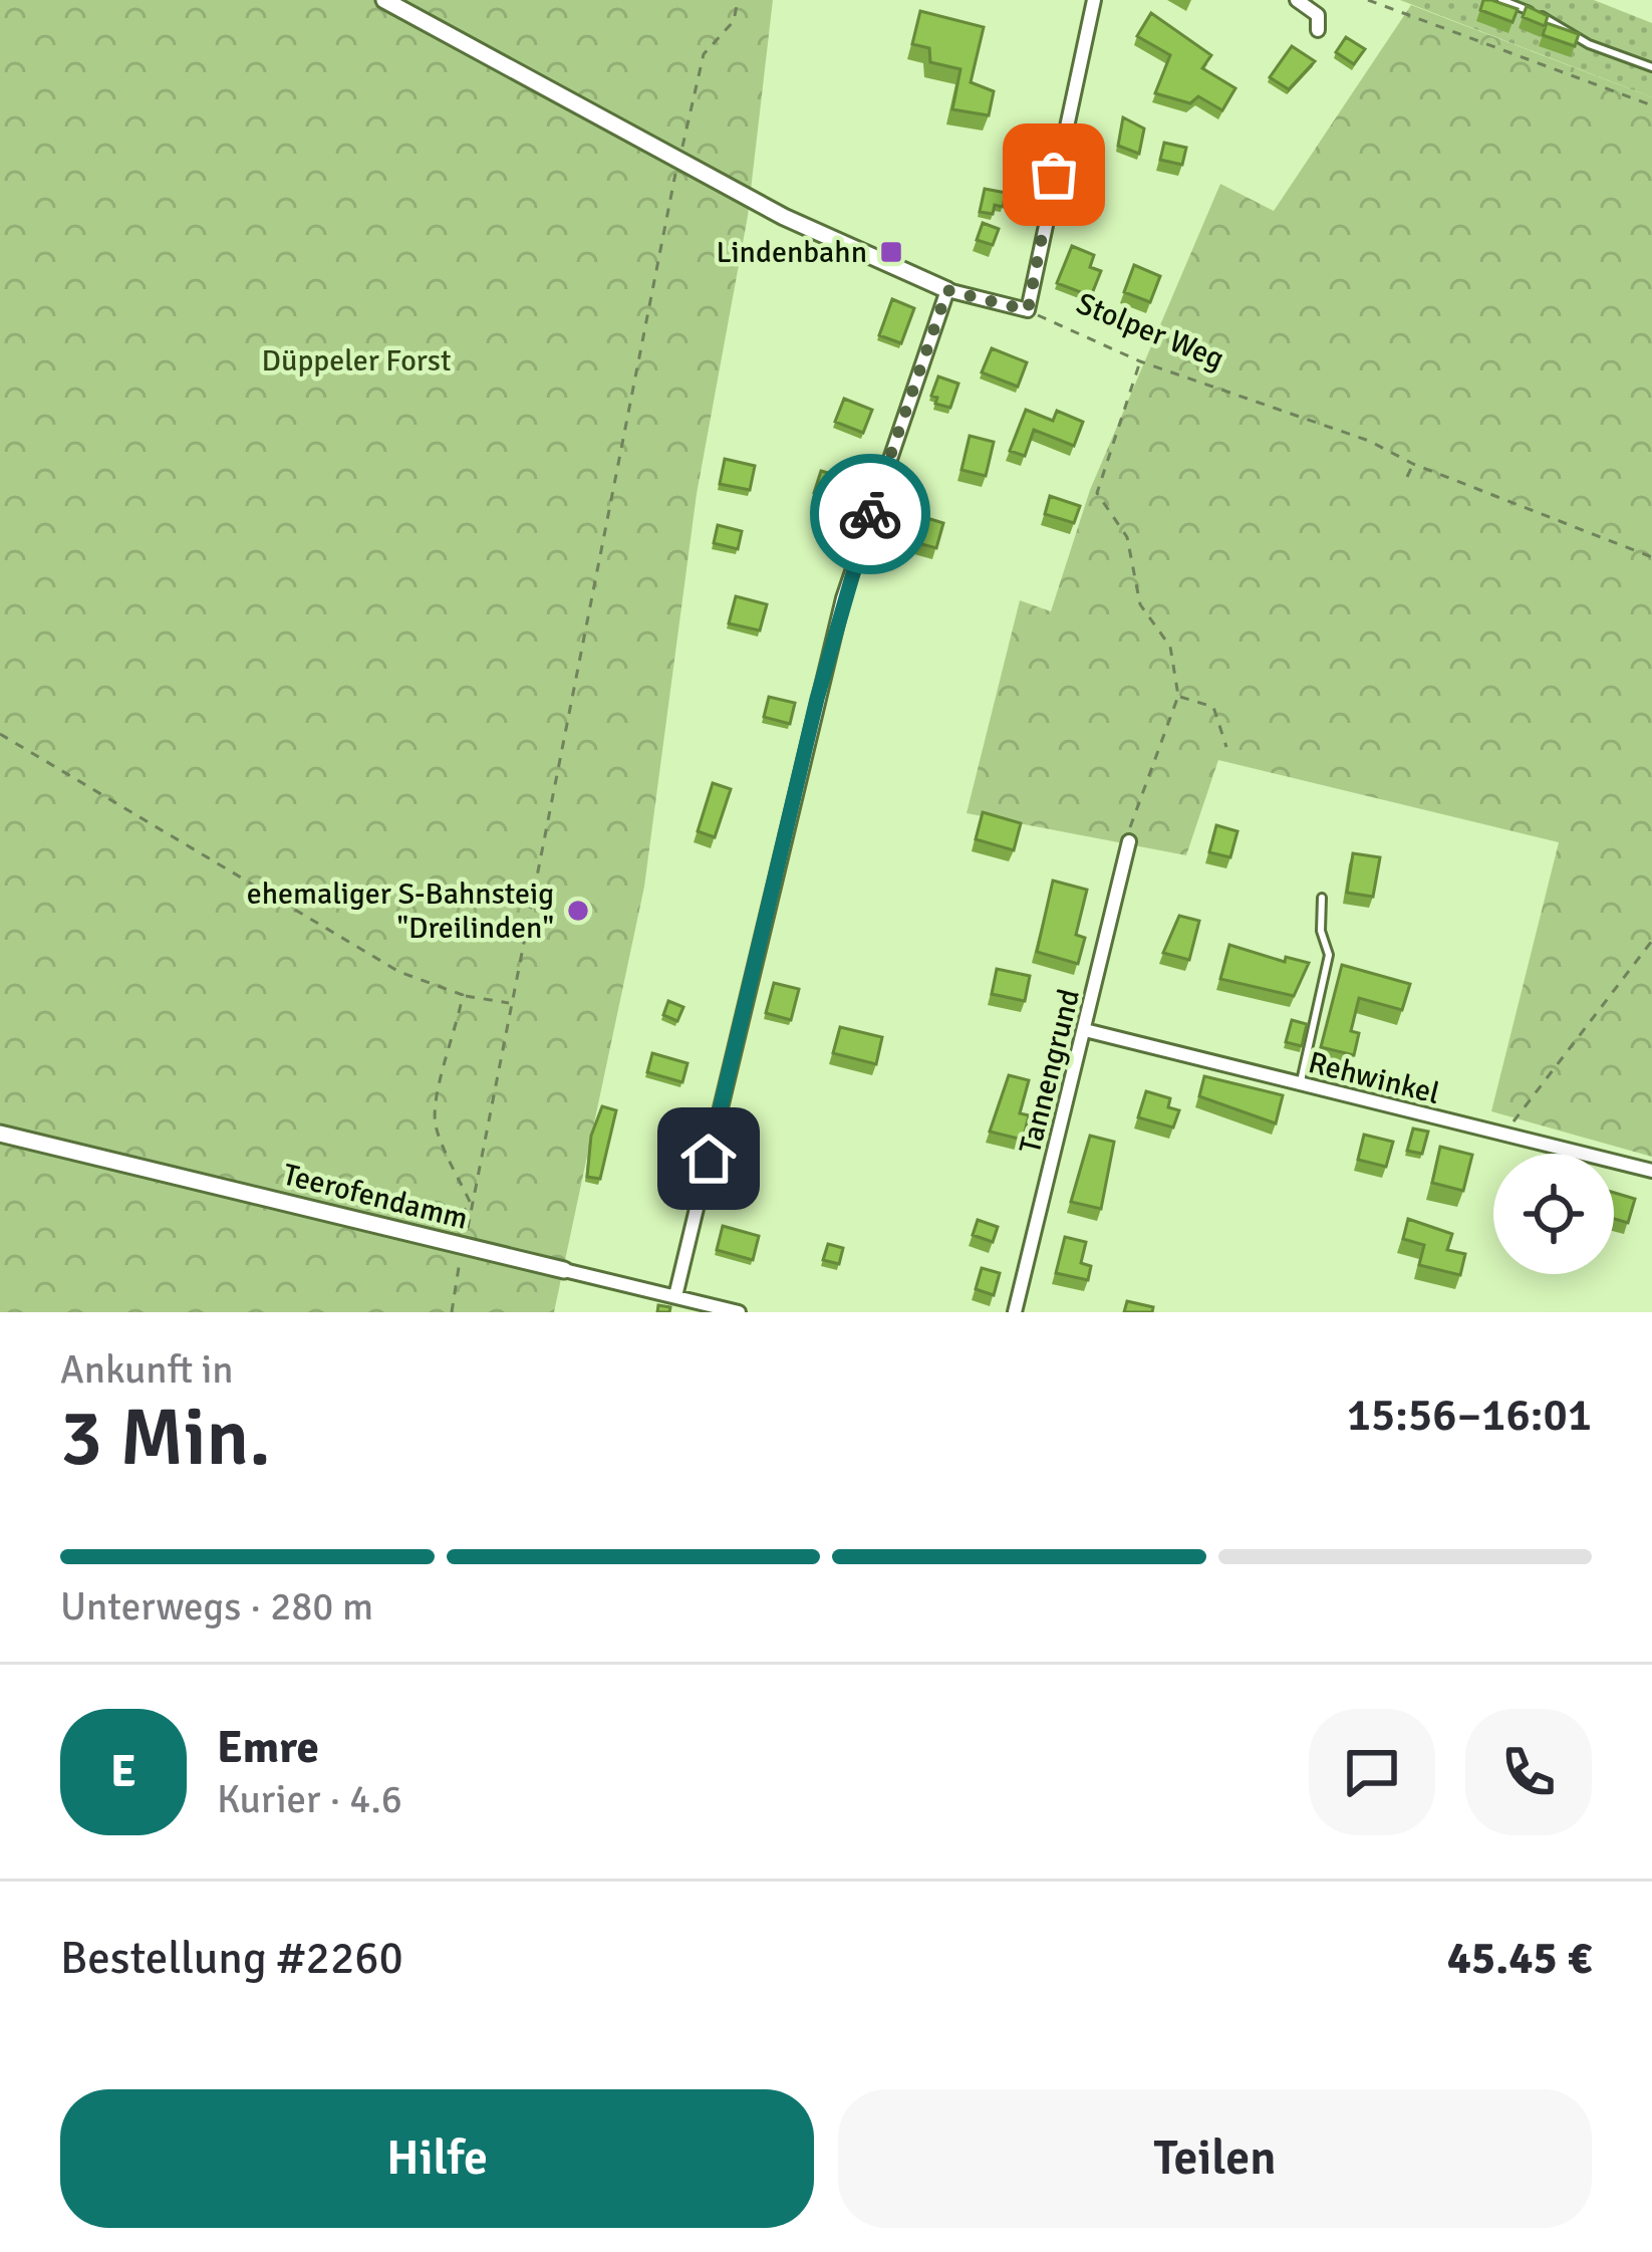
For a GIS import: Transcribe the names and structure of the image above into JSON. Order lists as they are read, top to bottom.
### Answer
{
  "streets": {
    "street": [
      "Stolper Weg",
      "Tannengrund",
      "Rehwinkel",
      "Teerofendamm"
    ]
  },
  "crossings": [
    ["Tannengrund", "Rehwinkel"]
  ],
  "parks": ["Düppeler Forst"],
  "places": {
    "transit": ["Lindenbahn"],
    "other": ["ehemaliger S-Bahnsteig \"Dreilinden\""]
  },
  "page": {
    "heading": ["3 Min.", "Ankunft in", "15:56–16:01"],
    "panel": [
      "Emre",
      "Kurier · 4.6",
      "Bestellung #2260",
      "45.45 €"
    ],
    "bar": "Unterwegs · 280 m",
    "round": "E",
    "buttons": ["Hilfe", "Teilen"]
  }
}
